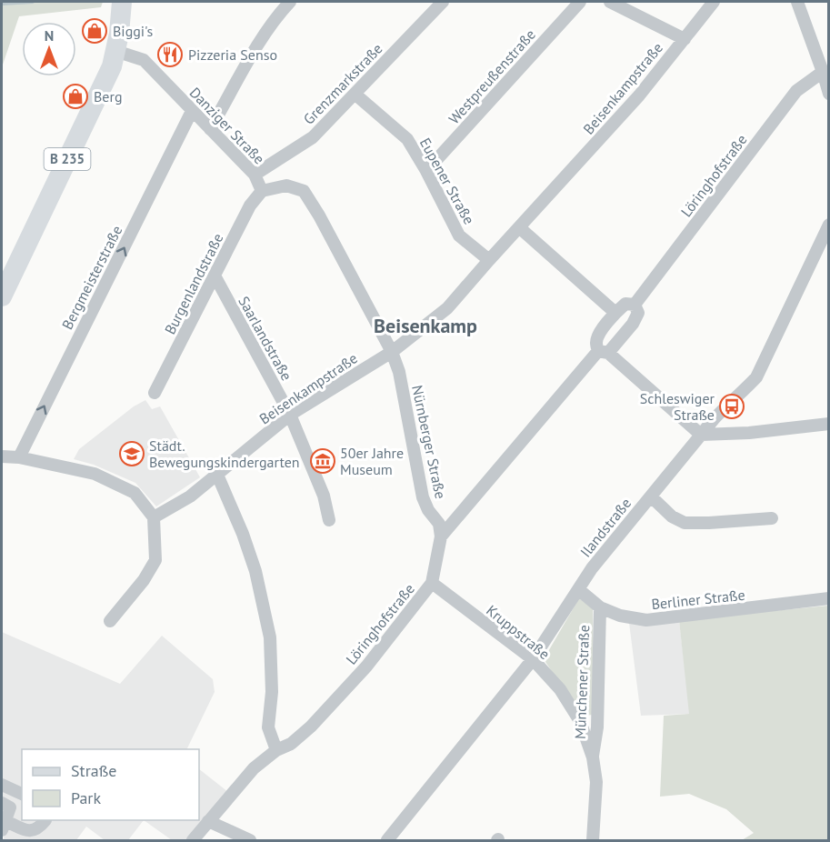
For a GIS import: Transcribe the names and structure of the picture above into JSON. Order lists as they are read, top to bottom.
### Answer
{
  "streets": {
    "main road": ["B 235"],
    "street": [
      "Westpreußenstraße",
      "Grenzmarkstraße",
      "Beisenkampstraße",
      "Danziger Straße",
      "Löringhofstraße",
      "Eupener Straße",
      "Bergmeisterstraße",
      "Burgenlandstraße",
      "Saarlandstraße",
      "Nürnberger Straße",
      "Ilandstraße",
      "Berliner Straße",
      "Kruppstraße",
      "Münchener Straße"
    ]
  },
  "crossings": [
    ["Westpreußenstraße", "Eupener Straße"],
    ["Grenzmarkstraße", "Danziger Straße"],
    ["Grenzmarkstraße", "Eupener Straße"],
    ["Beisenkampstraße", "Eupener Straße"],
    ["Beisenkampstraße", "Saarlandstraße"],
    ["Beisenkampstraße", "Nürnberger Straße"],
    ["Danziger Straße", "B 235"],
    ["Danziger Straße", "Bergmeisterstraße"],
    ["Danziger Straße", "Burgenlandstraße"],
    ["Löringhofstraße", "Nürnberger Straße"],
    ["Löringhofstraße", "Kruppstraße"],
    ["Burgenlandstraße", "Saarlandstraße"],
    ["Ilandstraße", "Berliner Straße"],
    ["Ilandstraße", "Kruppstraße"],
    ["Berliner Straße", "Münchener Straße"],
    ["Kruppstraße", "Münchener Straße"]
  ],
  "one_way": ["Bergmeisterstraße"],
  "districts": ["Beisenkamp"],
  "places": {
    "shop": ["Biggi's", "Berg"],
    "restaurant": ["Pizzeria Senso"],
    "bus stop": ["Schleswiger Straße"],
    "school or university": ["Städt. Bewegungskindergarten"],
    "museum": ["50er Jahre Museum"]
  },
  "legend": ["Straße", "Park"],
  "north": "top"
}
